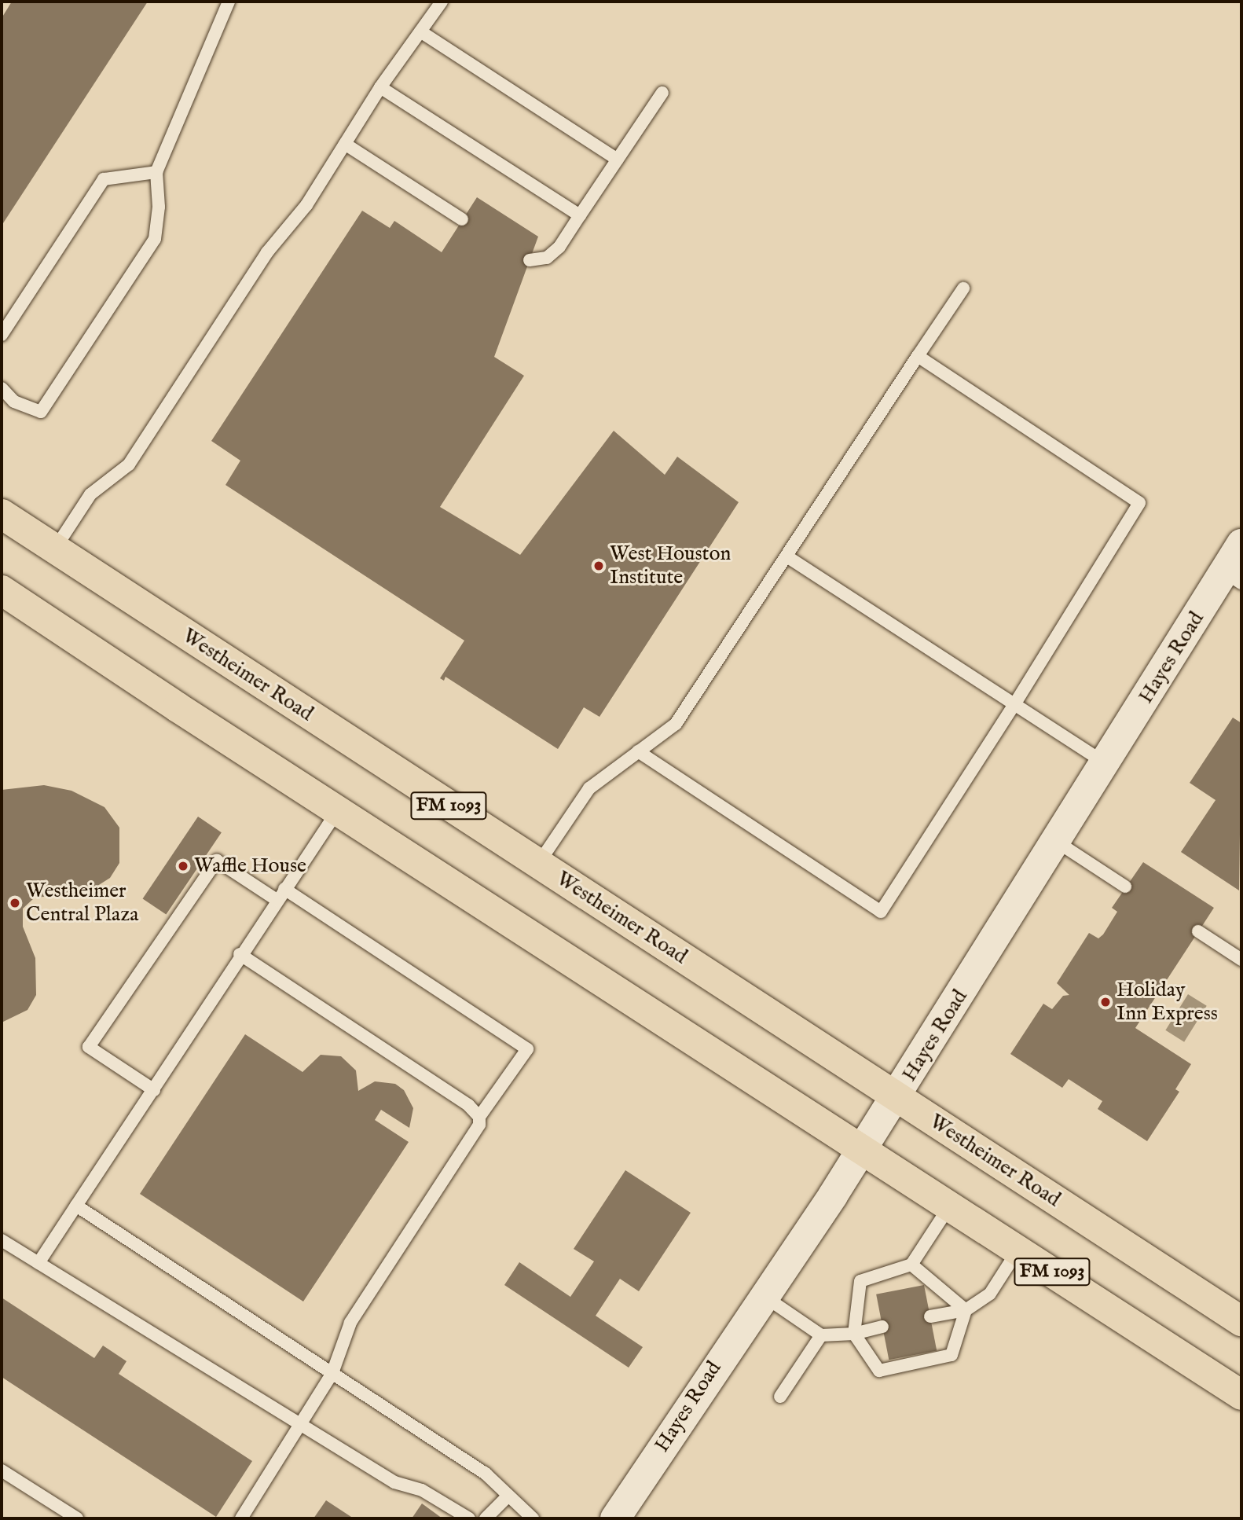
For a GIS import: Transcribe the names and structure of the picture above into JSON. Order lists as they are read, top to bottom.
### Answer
{
  "streets": {
    "main road": ["Westheimer Road", "FM 1093"],
    "street": ["Hayes Road"]
  },
  "crossings": [
    ["Hayes Road", "Westheimer Road"],
    ["Hayes Road", "FM 1093"]
  ],
  "places": [
    "West Houston Institute",
    "Waffle House",
    "Westheimer Central Plaza",
    "Holiday Inn Express"
  ]
}
